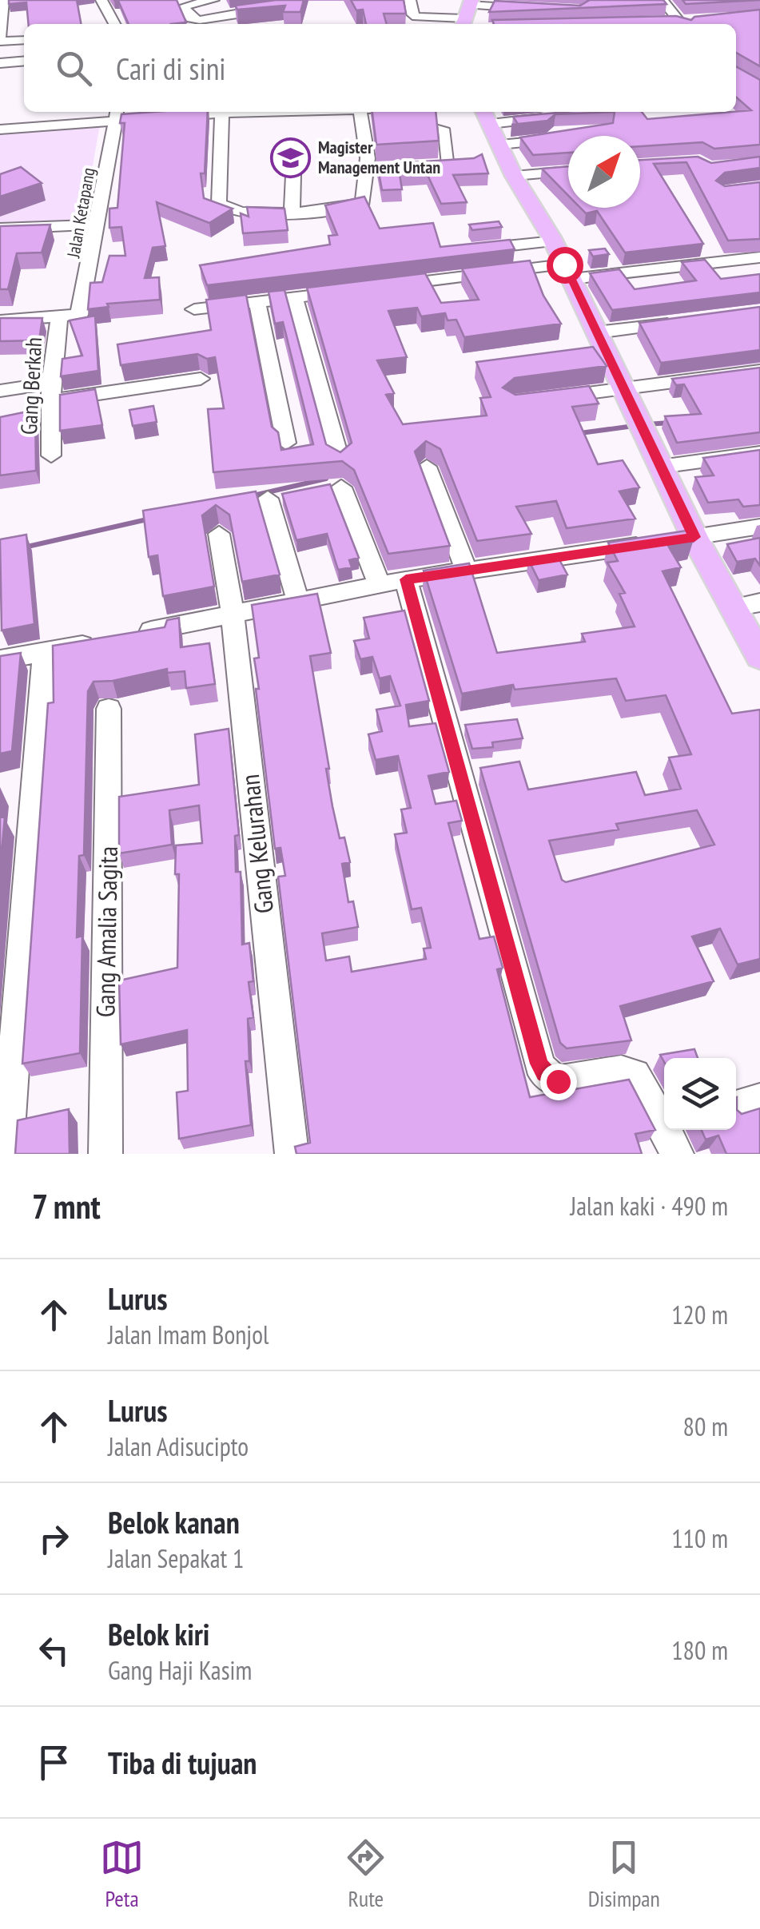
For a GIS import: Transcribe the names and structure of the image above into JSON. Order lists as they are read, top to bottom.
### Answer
{
  "streets": {
    "street": [
      "Jalan Ketapang",
      "Gang Berkah",
      "Gang Kelurahan",
      "Gang Amalia Sagita"
    ]
  },
  "crossings": [
    ["Jalan Ketapang", "Gang Berkah"]
  ],
  "places": {
    "school or university": ["Magister Management Untan"]
  },
  "north": "top right",
  "page": {
    "search": "Cari di sini",
    "heading": ["7 mnt", "Jalan kaki · 490 m"],
    "list": [
      ["Lurus", "Jalan Imam Bonjol", "120 m"],
      ["Lurus", "Jalan Adisucipto", "80 m"],
      ["Belok kanan", "Jalan Sepakat 1", "110 m"],
      ["Belok kiri", "Gang Haji Kasim", "180 m"],
      "Tiba di tujuan"
    ],
    "nav": ["Peta", "Rute", "Disimpan"]
  }
}
